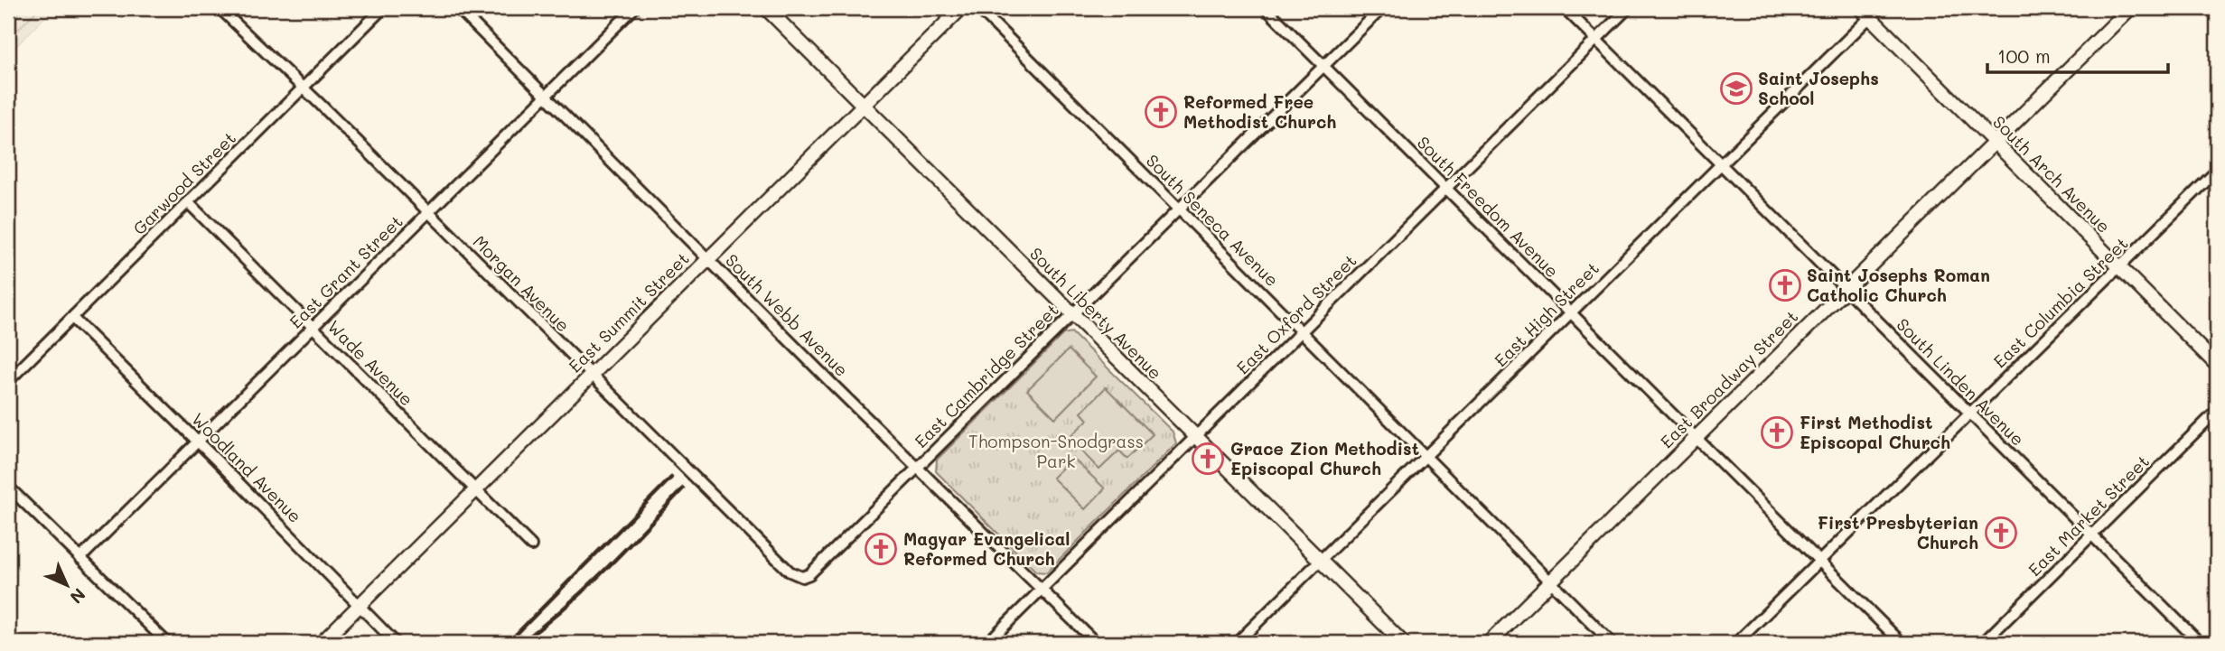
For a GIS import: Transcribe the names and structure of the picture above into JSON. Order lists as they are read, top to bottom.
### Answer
{
  "streets": {
    "street": [
      "South Arch Avenue",
      "Garwood Street",
      "South Freedom Avenue",
      "South Seneca Avenue",
      "East Grant Street",
      "Morgan Avenue",
      "East Columbia Street",
      "East Summit Street",
      "South Liberty Avenue",
      "East Oxford Street",
      "East High Street",
      "South Webb Avenue",
      "Wade Avenue",
      "East Cambridge Street",
      "East Broadway Street",
      "South Linden Avenue",
      "Woodland Avenue",
      "East Market Street"
    ]
  },
  "crossings": [
    ["South Arch Avenue", "East Columbia Street"],
    ["South Arch Avenue", "East High Street"],
    ["South Arch Avenue", "East Broadway Street"],
    ["Garwood Street", "Morgan Avenue"],
    ["Garwood Street", "Wade Avenue"],
    ["Garwood Street", "Woodland Avenue"],
    ["South Freedom Avenue", "East Columbia Street"],
    ["South Freedom Avenue", "East Oxford Street"],
    ["South Freedom Avenue", "East High Street"],
    ["South Freedom Avenue", "East Cambridge Street"],
    ["South Freedom Avenue", "East Broadway Street"],
    ["South Seneca Avenue", "East Oxford Street"],
    ["South Seneca Avenue", "East High Street"],
    ["South Seneca Avenue", "East Cambridge Street"],
    ["South Seneca Avenue", "East Broadway Street"],
    ["East Grant Street", "Morgan Avenue"],
    ["East Grant Street", "South Webb Avenue"],
    ["East Grant Street", "Wade Avenue"],
    ["East Grant Street", "Woodland Avenue"],
    ["Morgan Avenue", "East Summit Street"],
    ["Morgan Avenue", "East Cambridge Street"],
    ["East Columbia Street", "South Linden Avenue"],
    ["East Summit Street", "South Liberty Avenue"],
    ["East Summit Street", "South Webb Avenue"],
    ["East Summit Street", "Wade Avenue"],
    ["East Summit Street", "Woodland Avenue"],
    ["South Liberty Avenue", "East Oxford Street"],
    ["South Liberty Avenue", "East High Street"],
    ["South Liberty Avenue", "East Cambridge Street"],
    ["East Oxford Street", "South Webb Avenue"],
    ["East Oxford Street", "South Linden Avenue"],
    ["East High Street", "South Linden Avenue"],
    ["South Webb Avenue", "East Cambridge Street"],
    ["East Broadway Street", "South Linden Avenue"],
    ["South Linden Avenue", "East Market Street"]
  ],
  "parks": ["Thompson-Snodgrass Park"],
  "places": {
    "school or university": ["Saint Josephs School"],
    "church": [
      "Reformed Free Methodist Church",
      "Saint Josephs Roman Catholic Church",
      "First Methodist Episcopal Church",
      "Grace Zion Methodist Episcopal Church",
      "First Presbyterian Church",
      "Magyar Evangelical Reformed Church"
    ]
  },
  "scale_bar": "100 m",
  "north": "bottom right"
}
